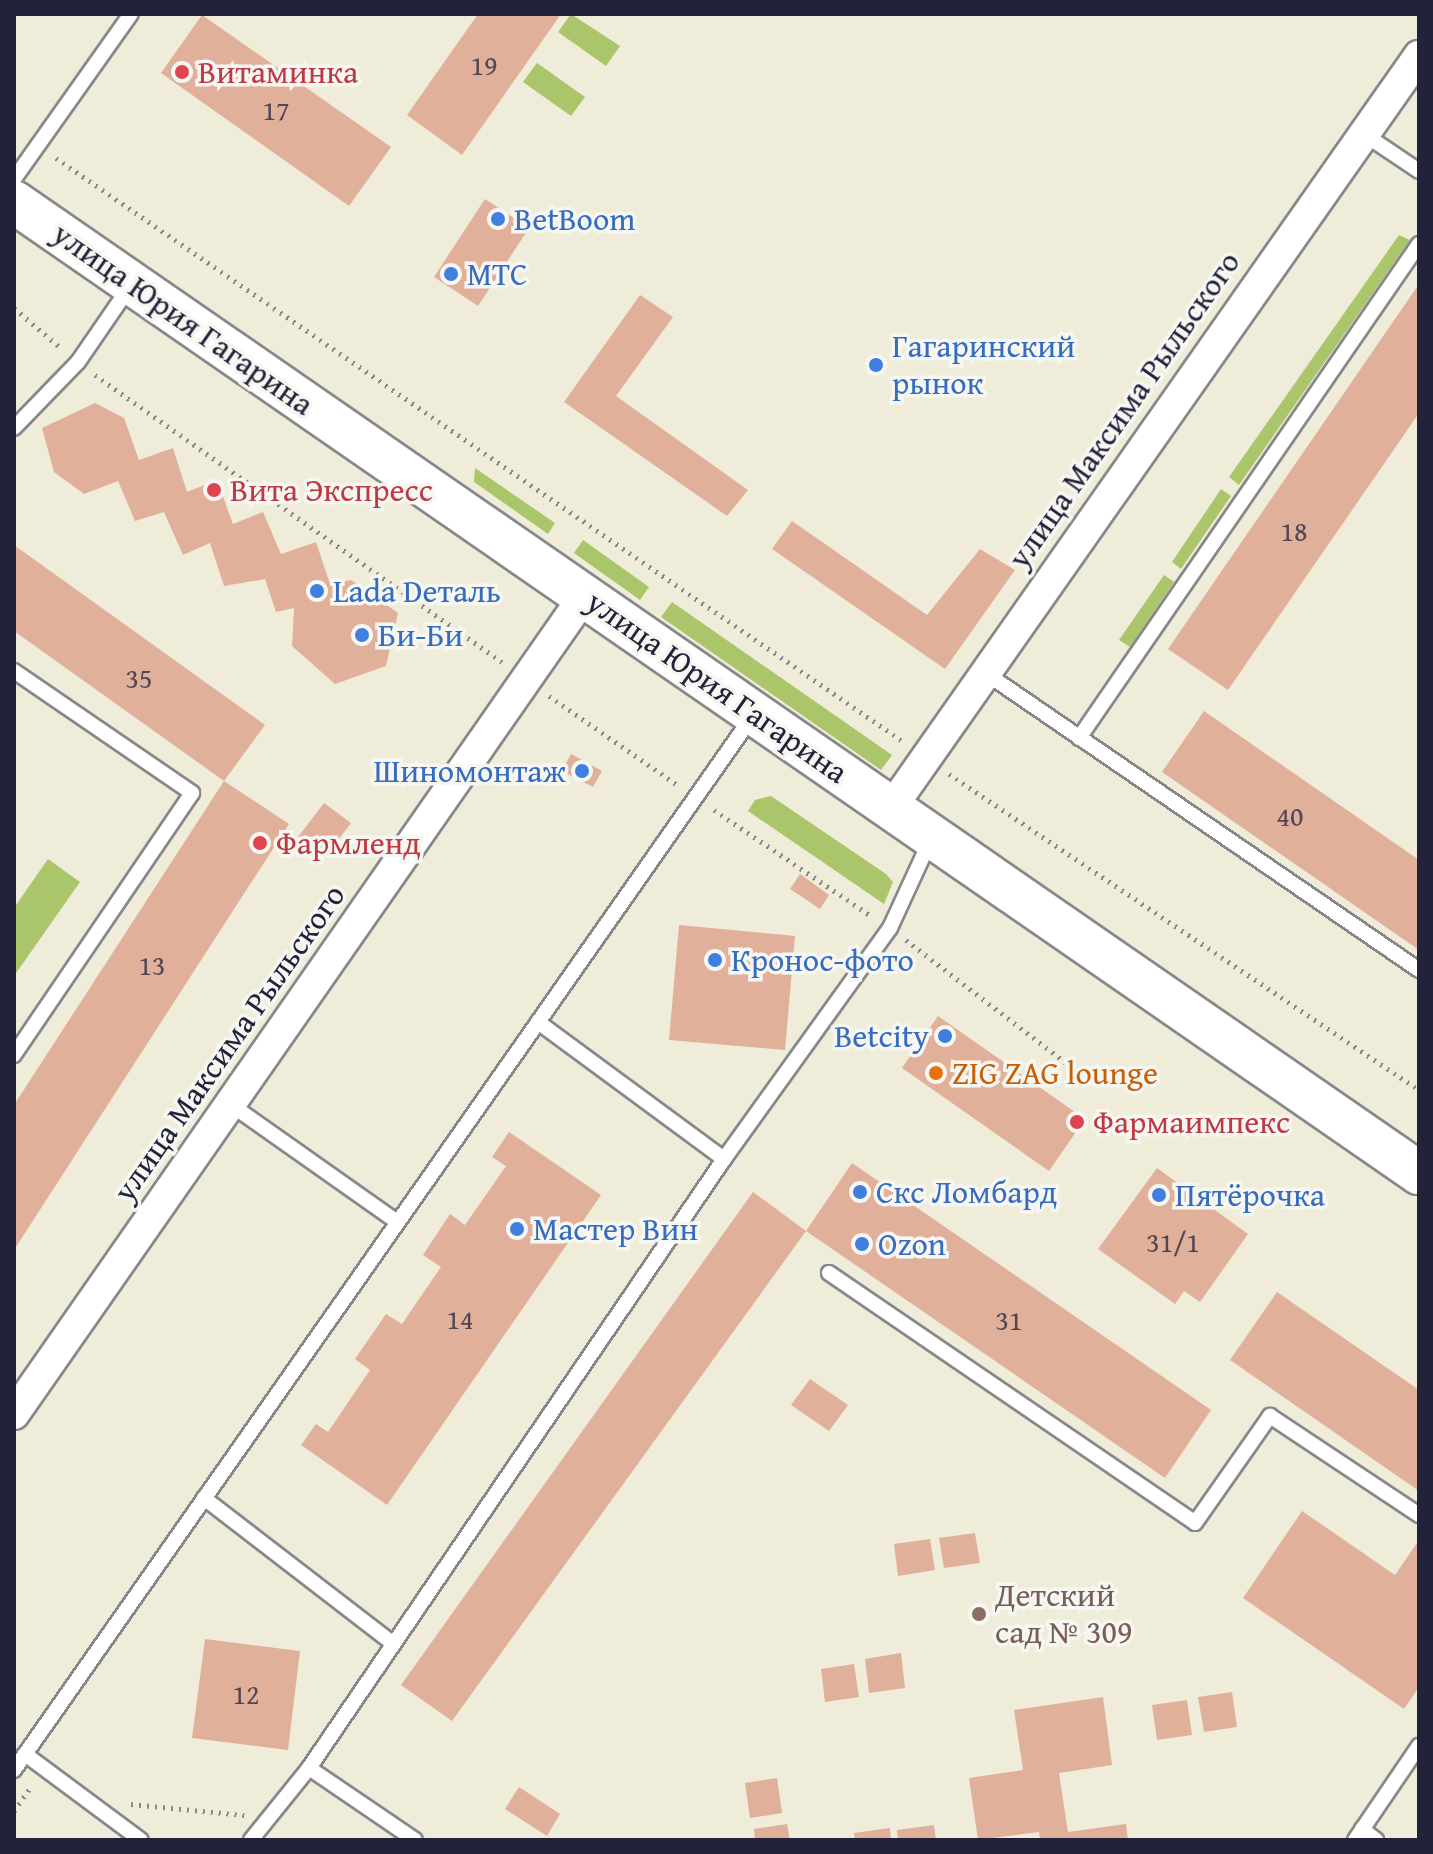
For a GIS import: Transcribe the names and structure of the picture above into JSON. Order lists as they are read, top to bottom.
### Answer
{
  "streets": {
    "main road": ["улица Юрия Гагарина"],
    "street": ["улица Максима Рыльского"]
  },
  "crossings": [
    ["улица Юрия Гагарина", "улица Максима Рыльского"]
  ],
  "places": [
    "Витаминка",
    "BetBoom",
    "МТС",
    "Гагаринский рынок",
    "Вита Экспресс",
    "Lada Dеталь",
    "Би-Би",
    "Шиномонтаж",
    "Фармленд",
    "Кронос-фото",
    "Betcity",
    "ZIG ZAG lounge",
    "Фармаимпекс",
    "Скс Ломбард",
    "Пятёрочка",
    "Мастер Вин",
    "Ozon",
    "Детский сад № 309"
  ],
  "house_numbers": [
    "19",
    "17",
    "18",
    "35",
    "40",
    "13",
    "31/1",
    "14",
    "31",
    "12"
  ]
}
